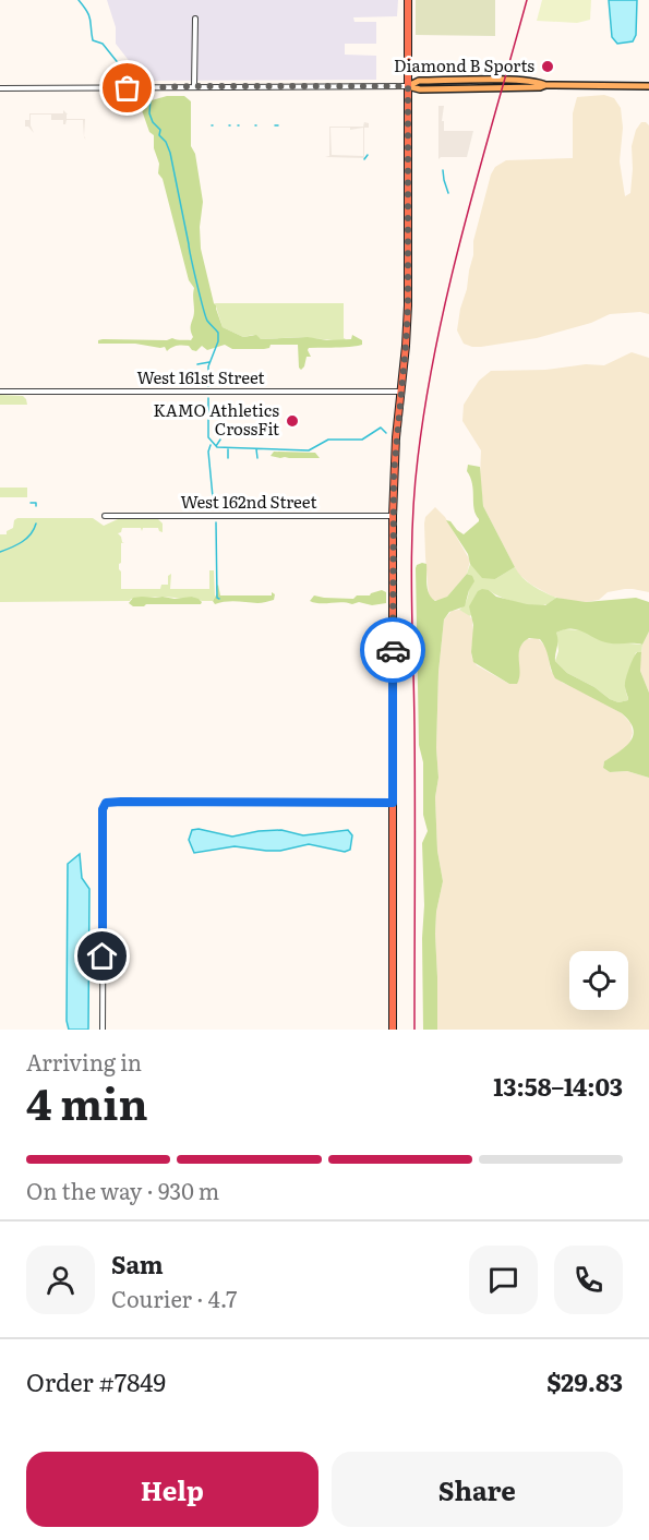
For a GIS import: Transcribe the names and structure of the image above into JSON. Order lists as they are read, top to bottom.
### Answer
{
  "streets": {
    "street": ["West 161st Street", "West 162nd Street"]
  },
  "places": ["Diamond B Sports", "KAMO Athletics CrossFit"],
  "page": {
    "heading": ["4 min", "Arriving in", "13:58–14:03"],
    "panel": [
      "Sam",
      "Courier · 4.7",
      "Order #7849",
      "$29.83"
    ],
    "bar": "On the way · 930 m",
    "buttons": ["Help", "Share"]
  }
}
